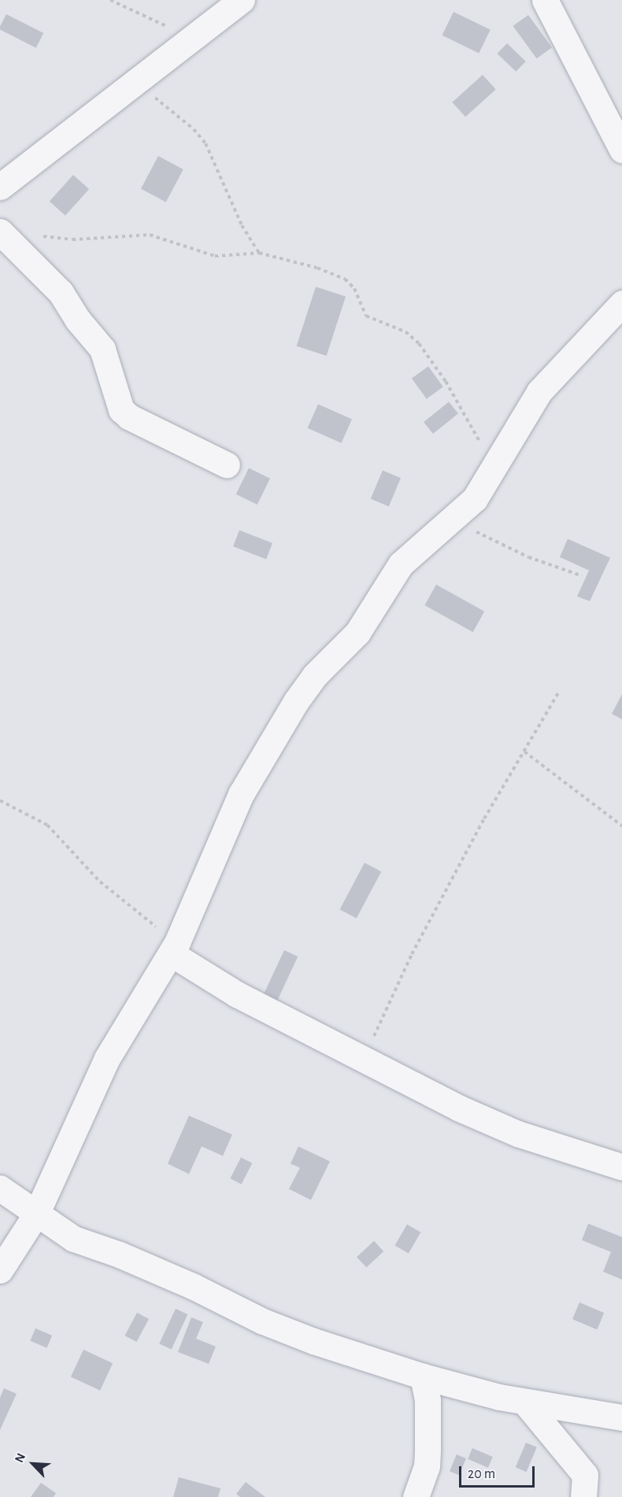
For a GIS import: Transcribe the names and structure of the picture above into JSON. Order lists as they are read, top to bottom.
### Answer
{
  "scale_bar": "20 m",
  "north": "top left"
}
